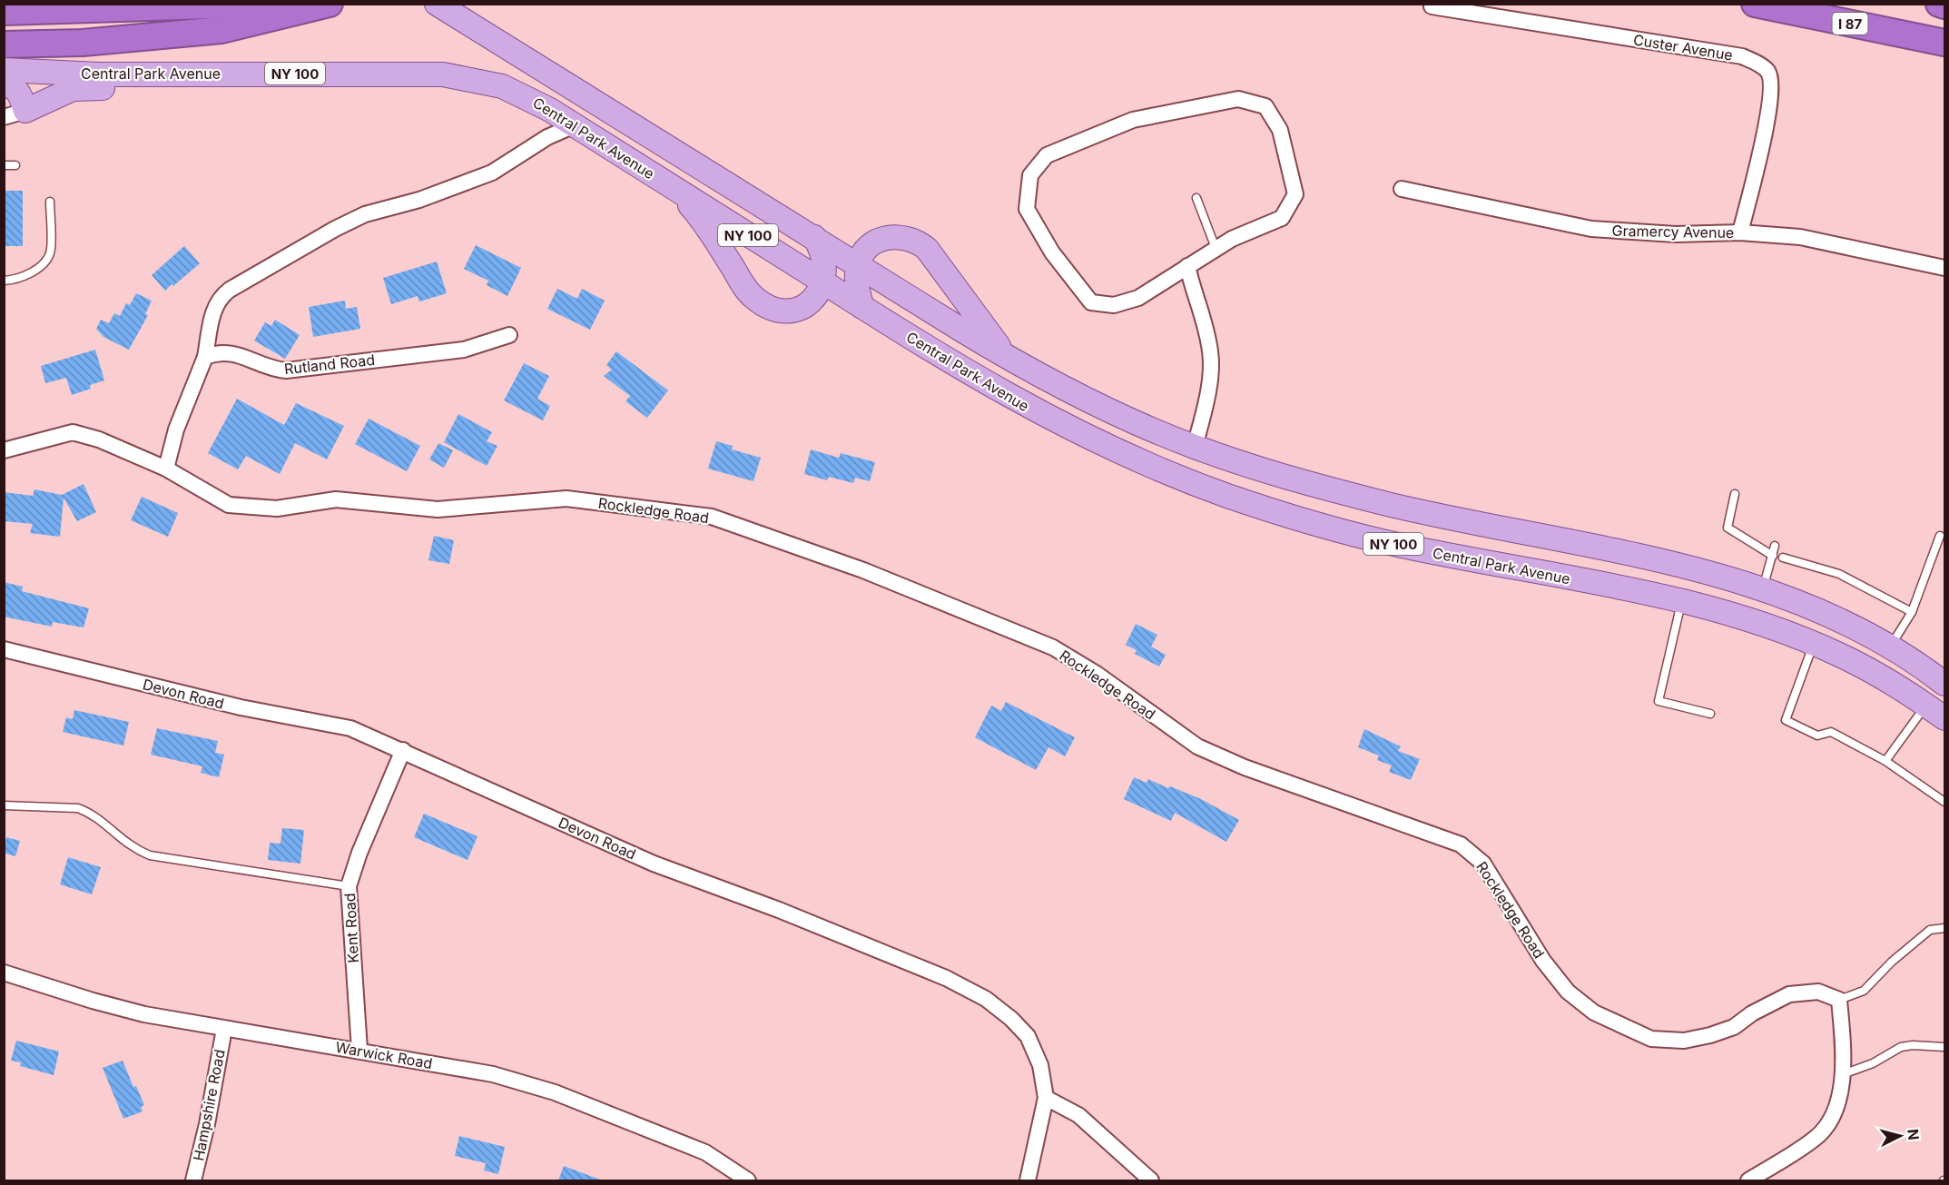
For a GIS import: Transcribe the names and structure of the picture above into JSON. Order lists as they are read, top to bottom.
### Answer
{
  "streets": {
    "highway": ["I 87"],
    "main road": ["Central Park Avenue", "NY 100"],
    "street": [
      "Custer Avenue",
      "Gramercy Avenue",
      "Rutland Road",
      "Rockledge Road",
      "Devon Road",
      "Kent Road",
      "Warwick Road",
      "Hampshire Road"
    ]
  },
  "crossings": [
    ["Custer Avenue", "Gramercy Avenue"],
    ["Devon Road", "Kent Road"],
    ["Kent Road", "Warwick Road"],
    ["Warwick Road", "Hampshire Road"]
  ],
  "north": "right"
}
